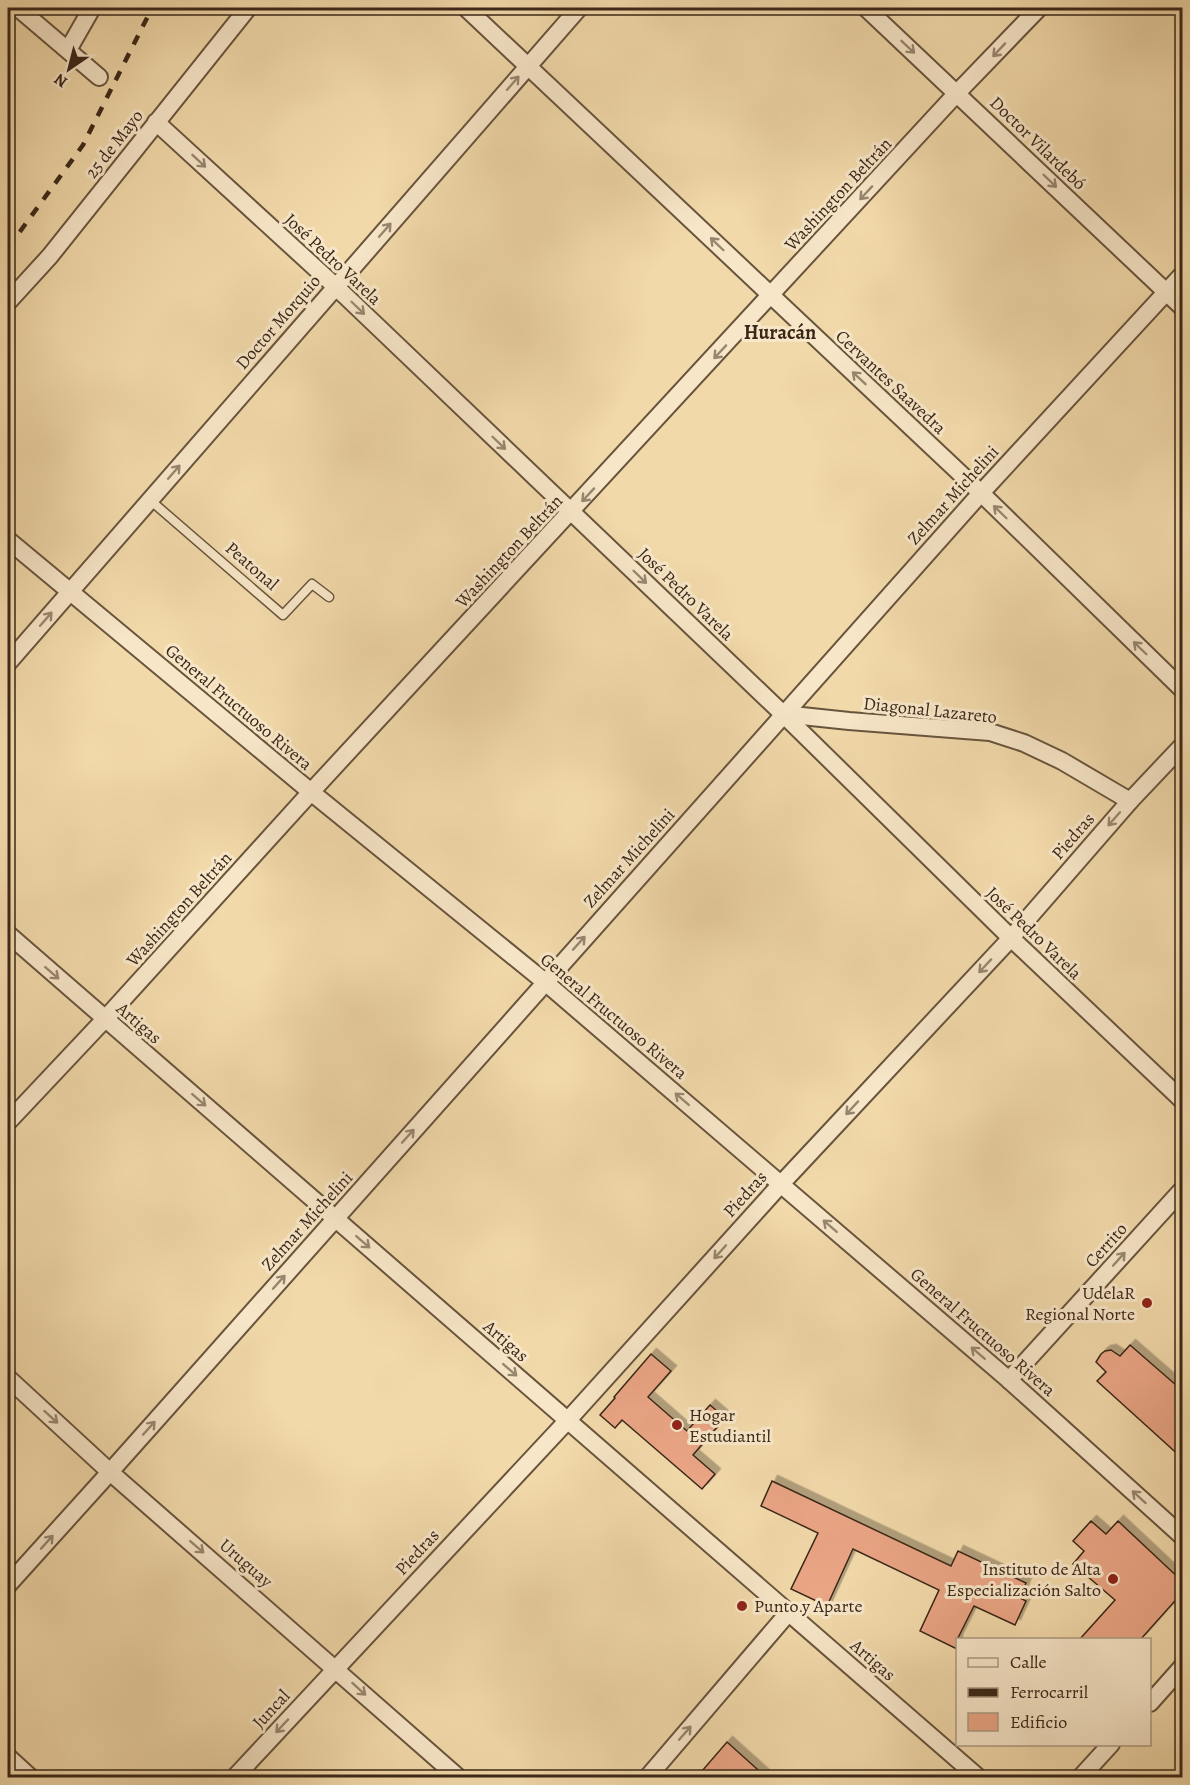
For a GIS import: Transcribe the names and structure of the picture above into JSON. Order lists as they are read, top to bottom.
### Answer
{
  "streets": {
    "street": [
      "Doctor Vilardebó",
      "25 de Mayo",
      "Washington Beltrán",
      "José Pedro Varela",
      "Doctor Morquio",
      "Cervantes Saavedra",
      "Zelmar Michelini",
      "General Fructuoso Rivera",
      "Diagonal Lazareto",
      "Piedras",
      "Artigas",
      "Cerrito",
      "Uruguay",
      "Juncal"
    ],
    "lane": ["Peatonal"]
  },
  "crossings": [
    ["Doctor Vilardebó", "Washington Beltrán"],
    ["Doctor Vilardebó", "Zelmar Michelini"],
    ["25 de Mayo", "José Pedro Varela"],
    ["Washington Beltrán", "José Pedro Varela"],
    ["Washington Beltrán", "Cervantes Saavedra"],
    ["Washington Beltrán", "General Fructuoso Rivera"],
    ["Washington Beltrán", "Artigas"],
    ["José Pedro Varela", "Doctor Morquio"],
    ["José Pedro Varela", "Zelmar Michelini"],
    ["José Pedro Varela", "Diagonal Lazareto"],
    ["José Pedro Varela", "Piedras"],
    ["Doctor Morquio", "Cervantes Saavedra"],
    ["Doctor Morquio", "Peatonal"],
    ["Doctor Morquio", "General Fructuoso Rivera"],
    ["Cervantes Saavedra", "Zelmar Michelini"],
    ["Zelmar Michelini", "General Fructuoso Rivera"],
    ["Zelmar Michelini", "Diagonal Lazareto"],
    ["Zelmar Michelini", "Artigas"],
    ["Zelmar Michelini", "Uruguay"],
    ["General Fructuoso Rivera", "Piedras"],
    ["General Fructuoso Rivera", "Cerrito"],
    ["Diagonal Lazareto", "Piedras"],
    ["Piedras", "Artigas"],
    ["Piedras", "Uruguay"],
    ["Piedras", "Juncal"],
    ["Uruguay", "Juncal"]
  ],
  "one_way": [
    "Doctor Vilardebó",
    "Washington Beltrán",
    "José Pedro Varela",
    "Doctor Morquio",
    "Cervantes Saavedra",
    "Zelmar Michelini",
    "General Fructuoso Rivera",
    "Piedras",
    "Artigas",
    "Cerrito",
    "Uruguay",
    "Juncal"
  ],
  "districts": ["Huracán"],
  "places": [
    "UdelaR Regional Norte",
    "Hogar Estudiantil",
    "Instituto de Alta Especialización Salto",
    "Punto y Aparte"
  ],
  "legend": ["Calle", "Ferrocarril", "Edificio"],
  "north": "bottom left"
}
